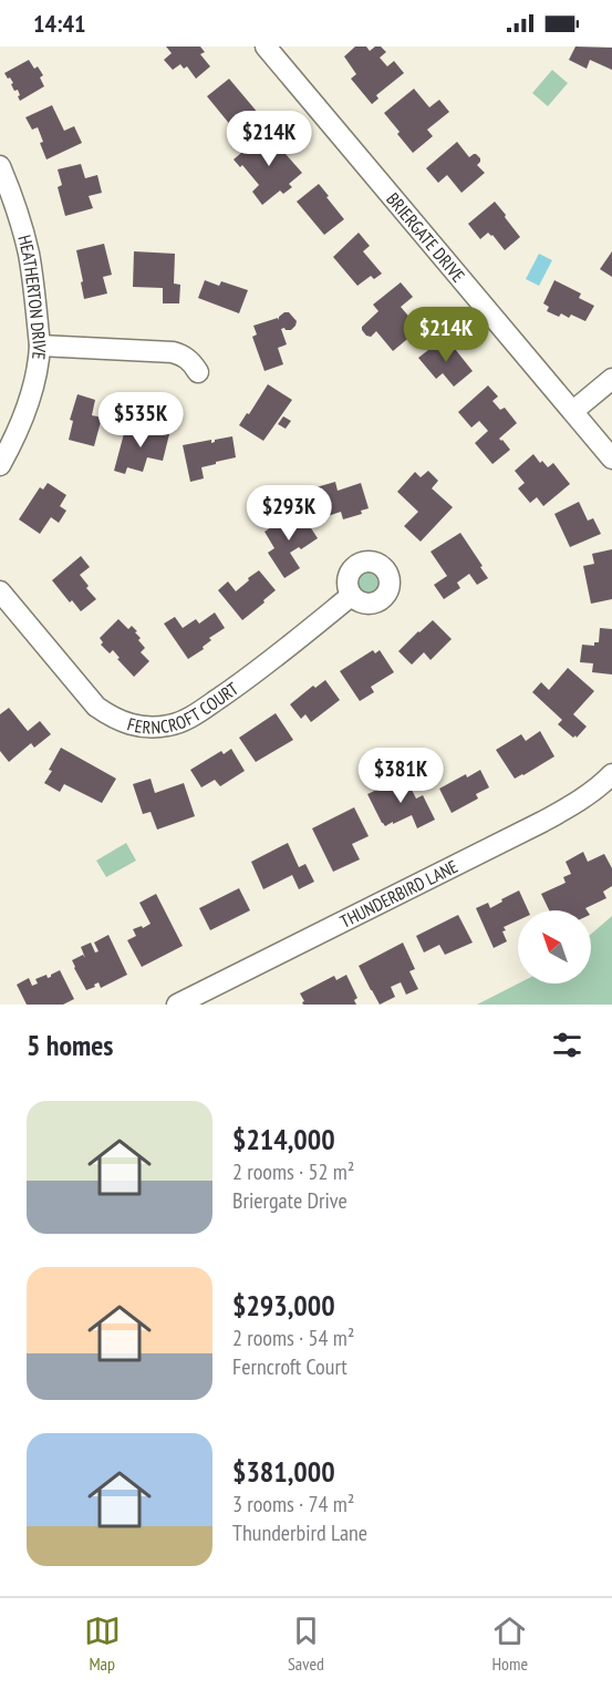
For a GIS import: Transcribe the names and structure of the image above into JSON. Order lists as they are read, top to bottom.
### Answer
{
  "streets": {
    "street": [
      "BRIERGATE DRIVE",
      "HEATHERTON DRIVE",
      "FERNCROFT COURT",
      "THUNDERBIRD LANE"
    ]
  },
  "north": "top left",
  "page": {
    "status": "14:41",
    "price": [
      "$214K",
      "$214K",
      "$535K",
      "$293K",
      "$381K"
    ],
    "heading": "5 homes",
    "list": [
      {
        "name": "$214,000",
        "note": "2 rooms · 52 m² · Briergate Drive"
      },
      {
        "name": "$293,000",
        "note": "2 rooms · 54 m² · Ferncroft Court"
      },
      {
        "name": "$381,000",
        "note": "3 rooms · 74 m² · Thunderbird Lane"
      }
    ],
    "tabs": ["Map", "Saved", "Home"]
  }
}
